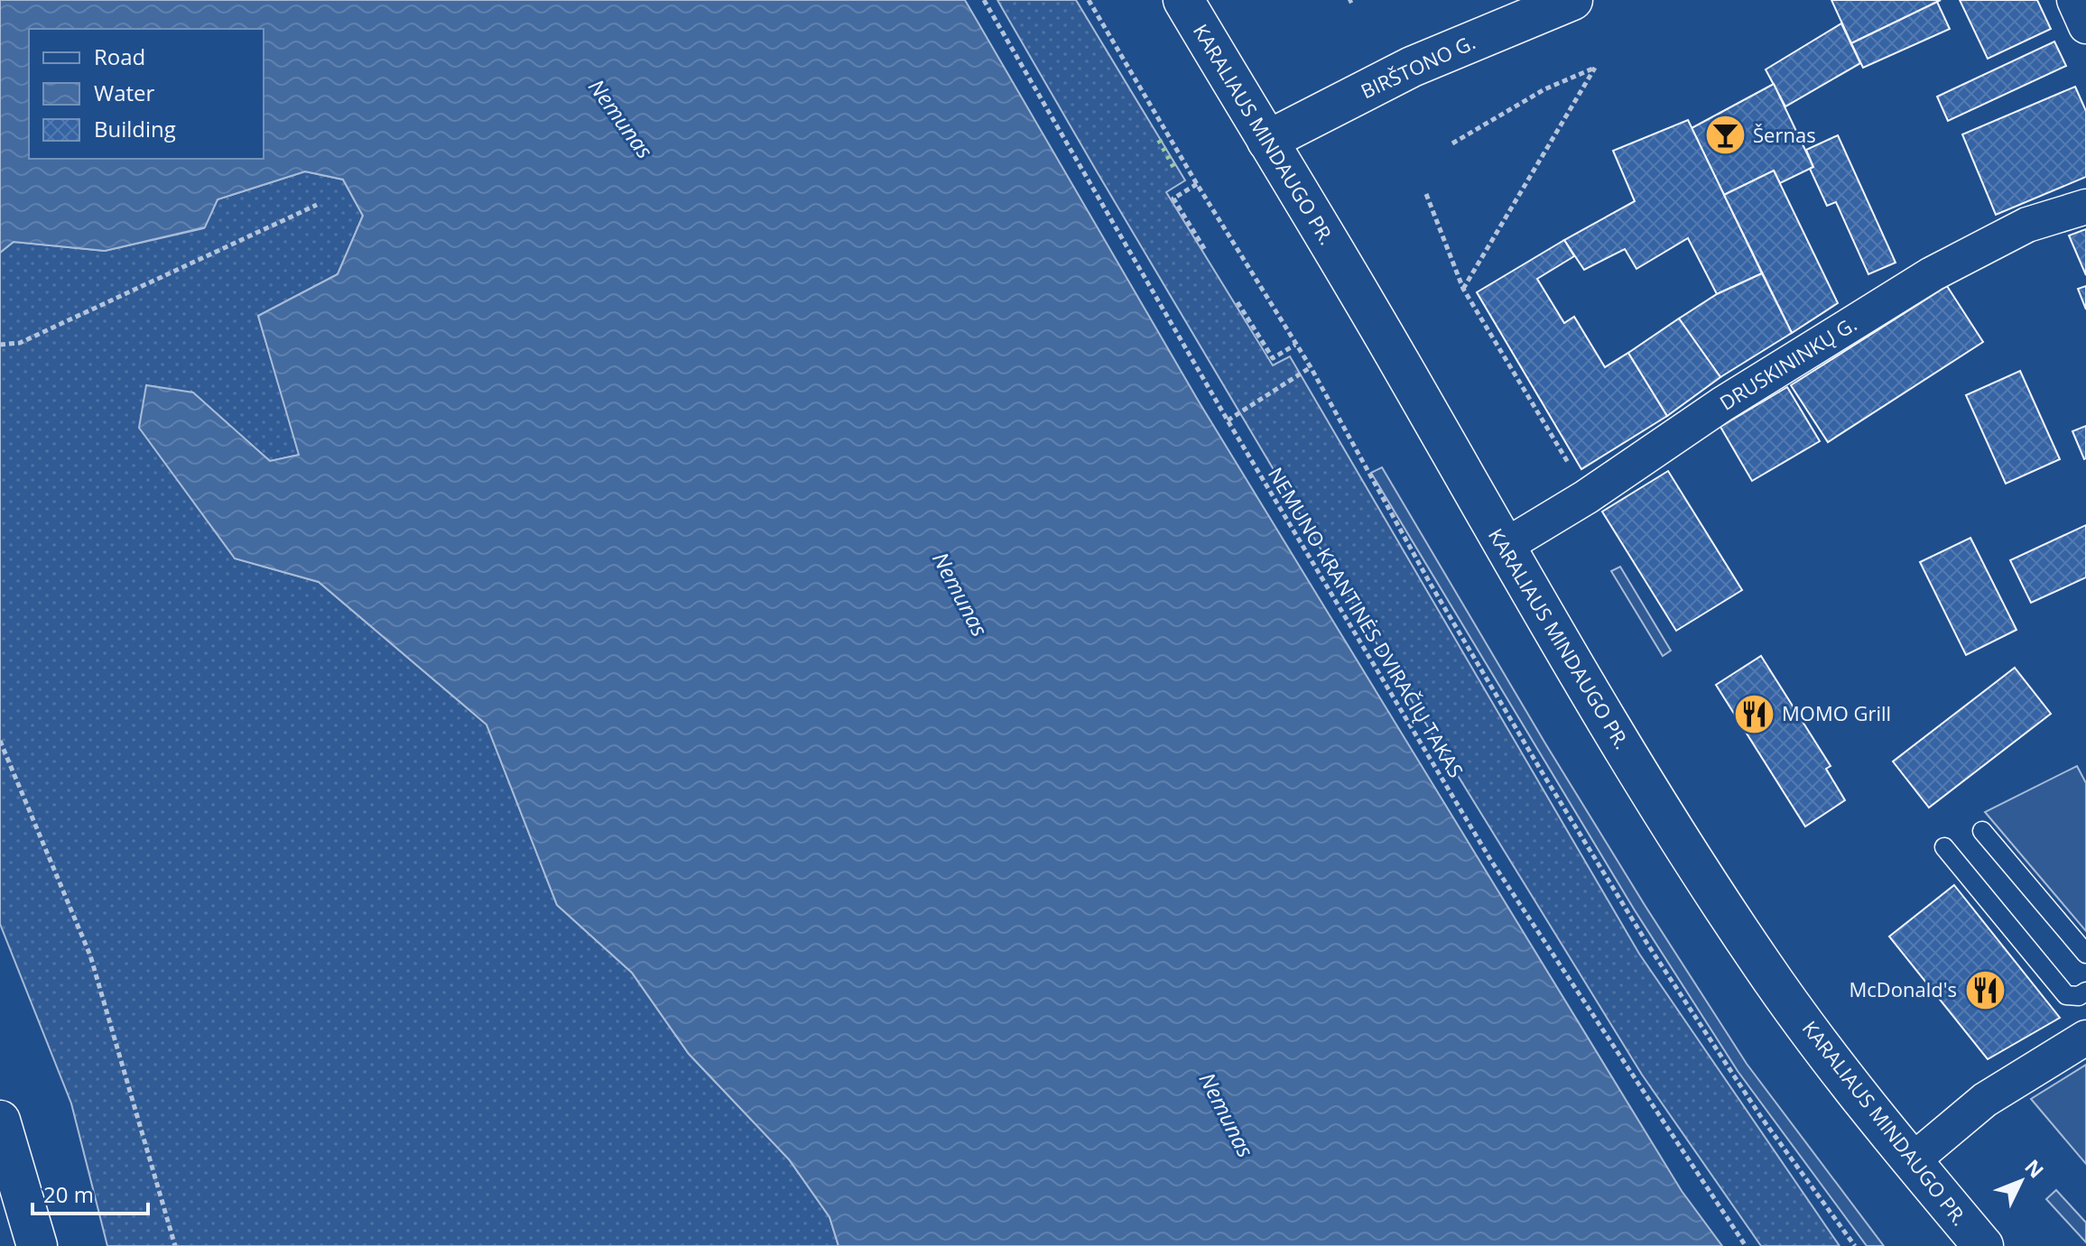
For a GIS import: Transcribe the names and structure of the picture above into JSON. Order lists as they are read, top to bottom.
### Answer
{
  "streets": {
    "main road": ["BIRŠTONO G.", "KARALIAUS MINDAUGO PR."],
    "street": ["DRUSKININKŲ G."],
    "path": ["NEMUNO KRANTINĖS DVIRAČIŲ TAKAS"]
  },
  "crossings": [
    ["BIRŠTONO G.", "KARALIAUS MINDAUGO PR."],
    ["KARALIAUS MINDAUGO PR.", "DRUSKININKŲ G."]
  ],
  "water": ["Nemunas"],
  "places": {
    "bar": ["Šernas"],
    "restaurant": ["MOMO Grill", "McDonald's"]
  },
  "legend": ["Road", "Water", "Building"],
  "scale_bar": "20 m",
  "north": "top right"
}
